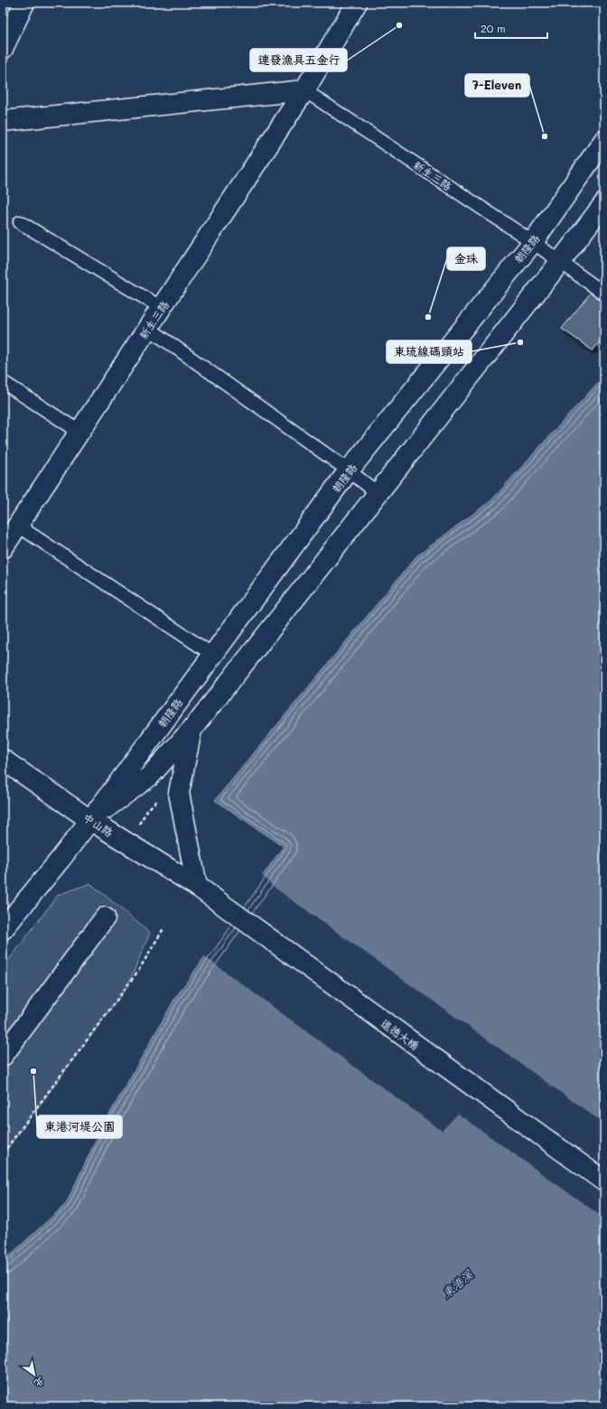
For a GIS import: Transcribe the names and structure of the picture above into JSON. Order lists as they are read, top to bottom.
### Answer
{
  "streets": {
    "street": [
      "新生三路",
      "朝隆路",
      "中山路",
      "進德大橋"
    ]
  },
  "crossings": [
    ["新生三路", "朝隆路"],
    ["朝隆路", "中山路"],
    ["中山路", "進德大橋"]
  ],
  "water": ["東港溪"],
  "places": [
    "連發漁具五金行",
    "7-Eleven",
    "金珠",
    "東琉線碼頭站",
    "東港河堤公園"
  ],
  "scale_bar": "20 m",
  "north": "bottom right"
}
